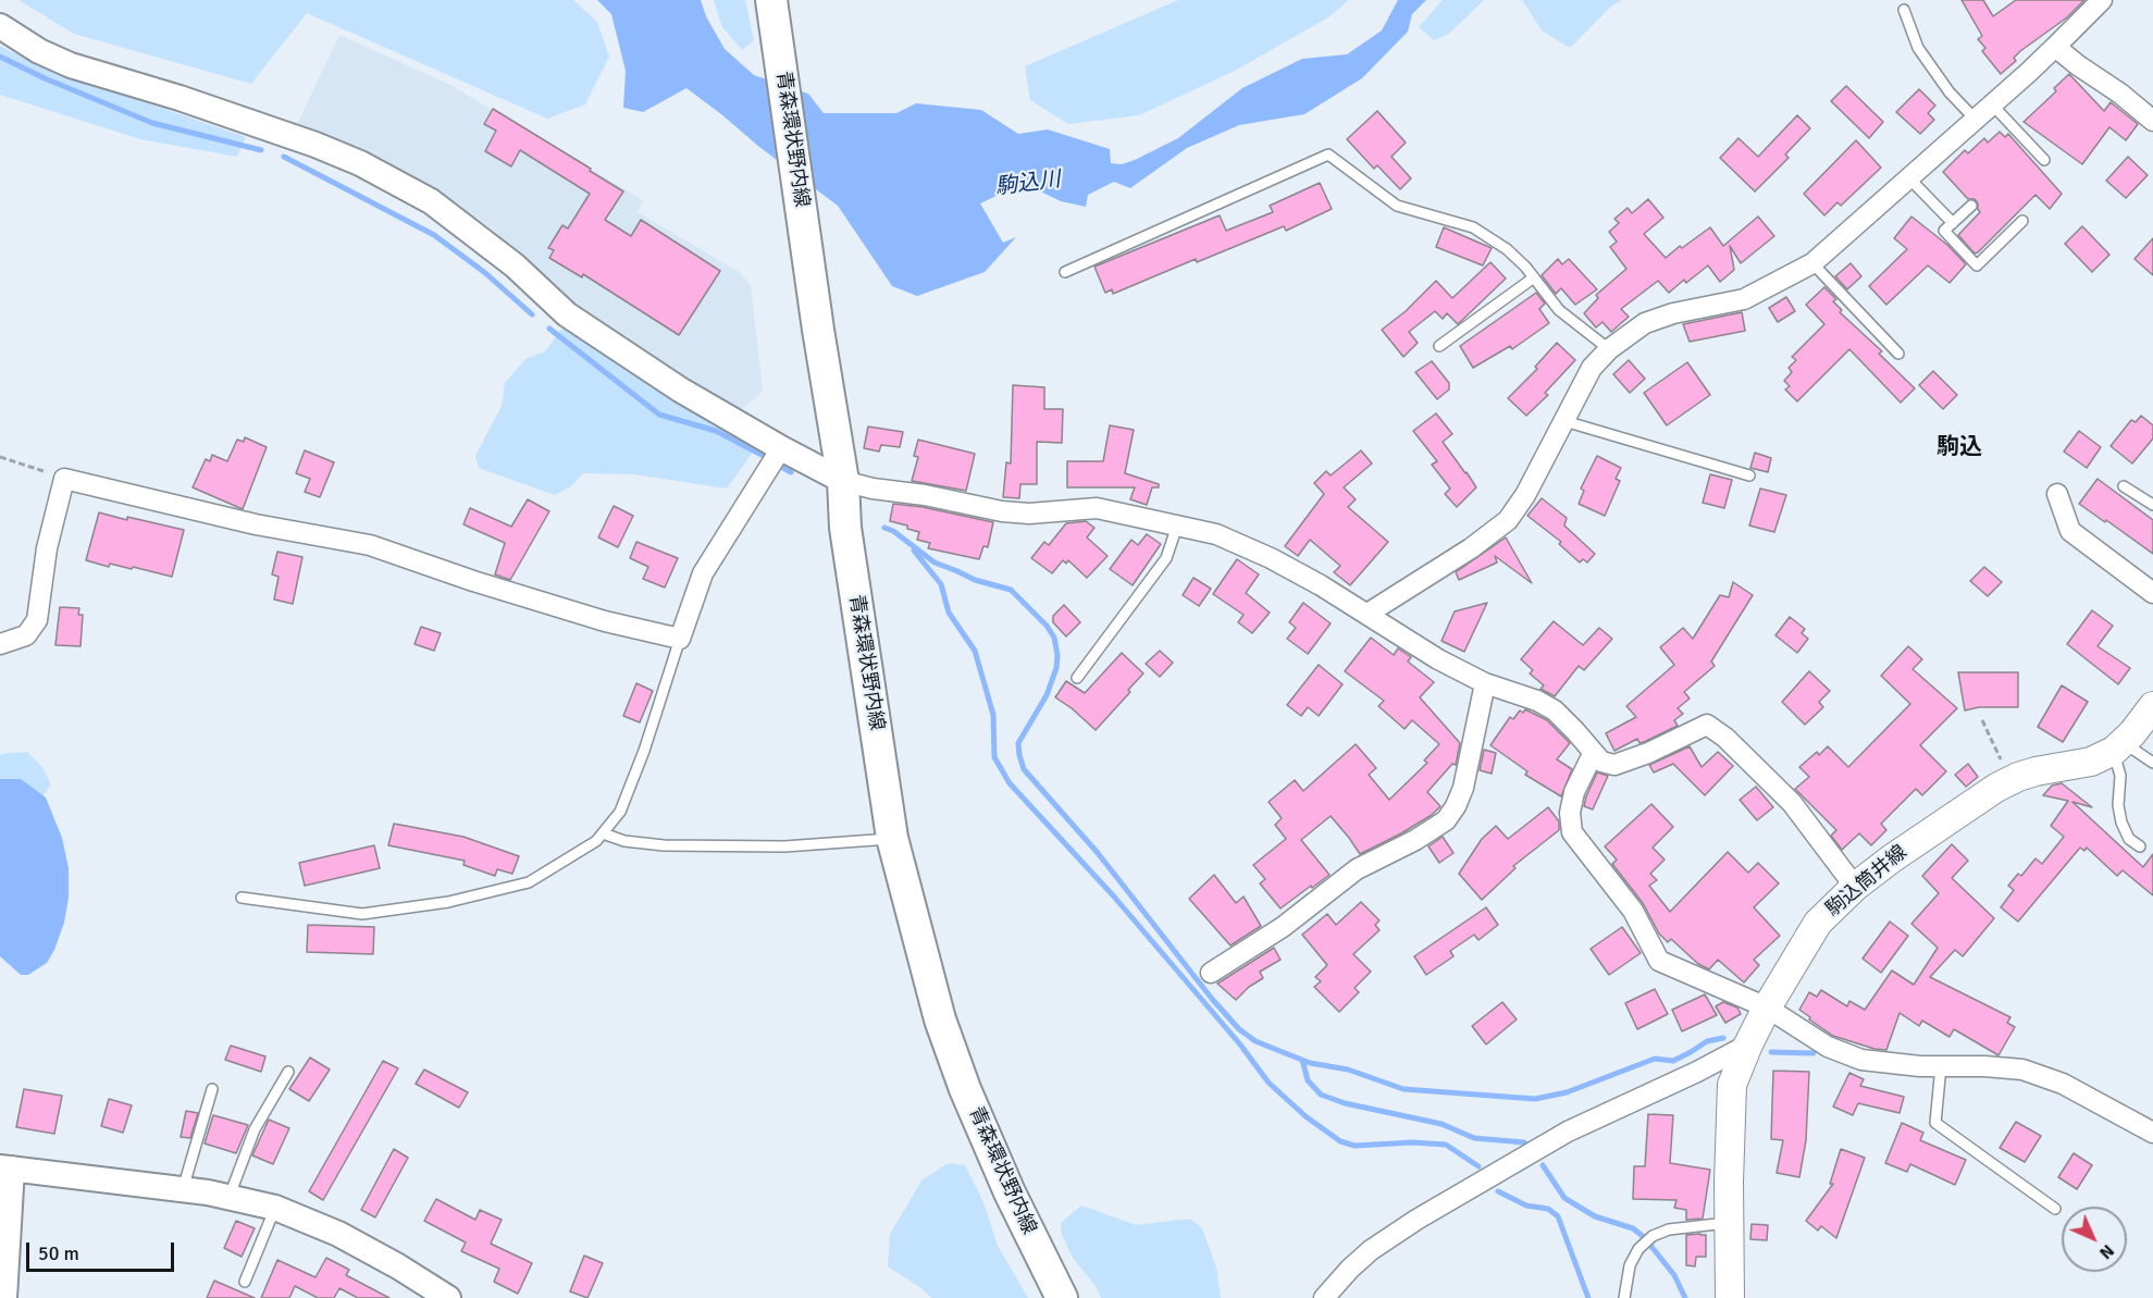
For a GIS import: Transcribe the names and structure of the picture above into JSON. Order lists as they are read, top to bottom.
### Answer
{
  "streets": {
    "main road": ["青森環状野内線", "駒込筒井線"]
  },
  "districts": ["駒込"],
  "water": ["駒込川"],
  "scale_bar": "50 m",
  "north": "bottom right"
}
